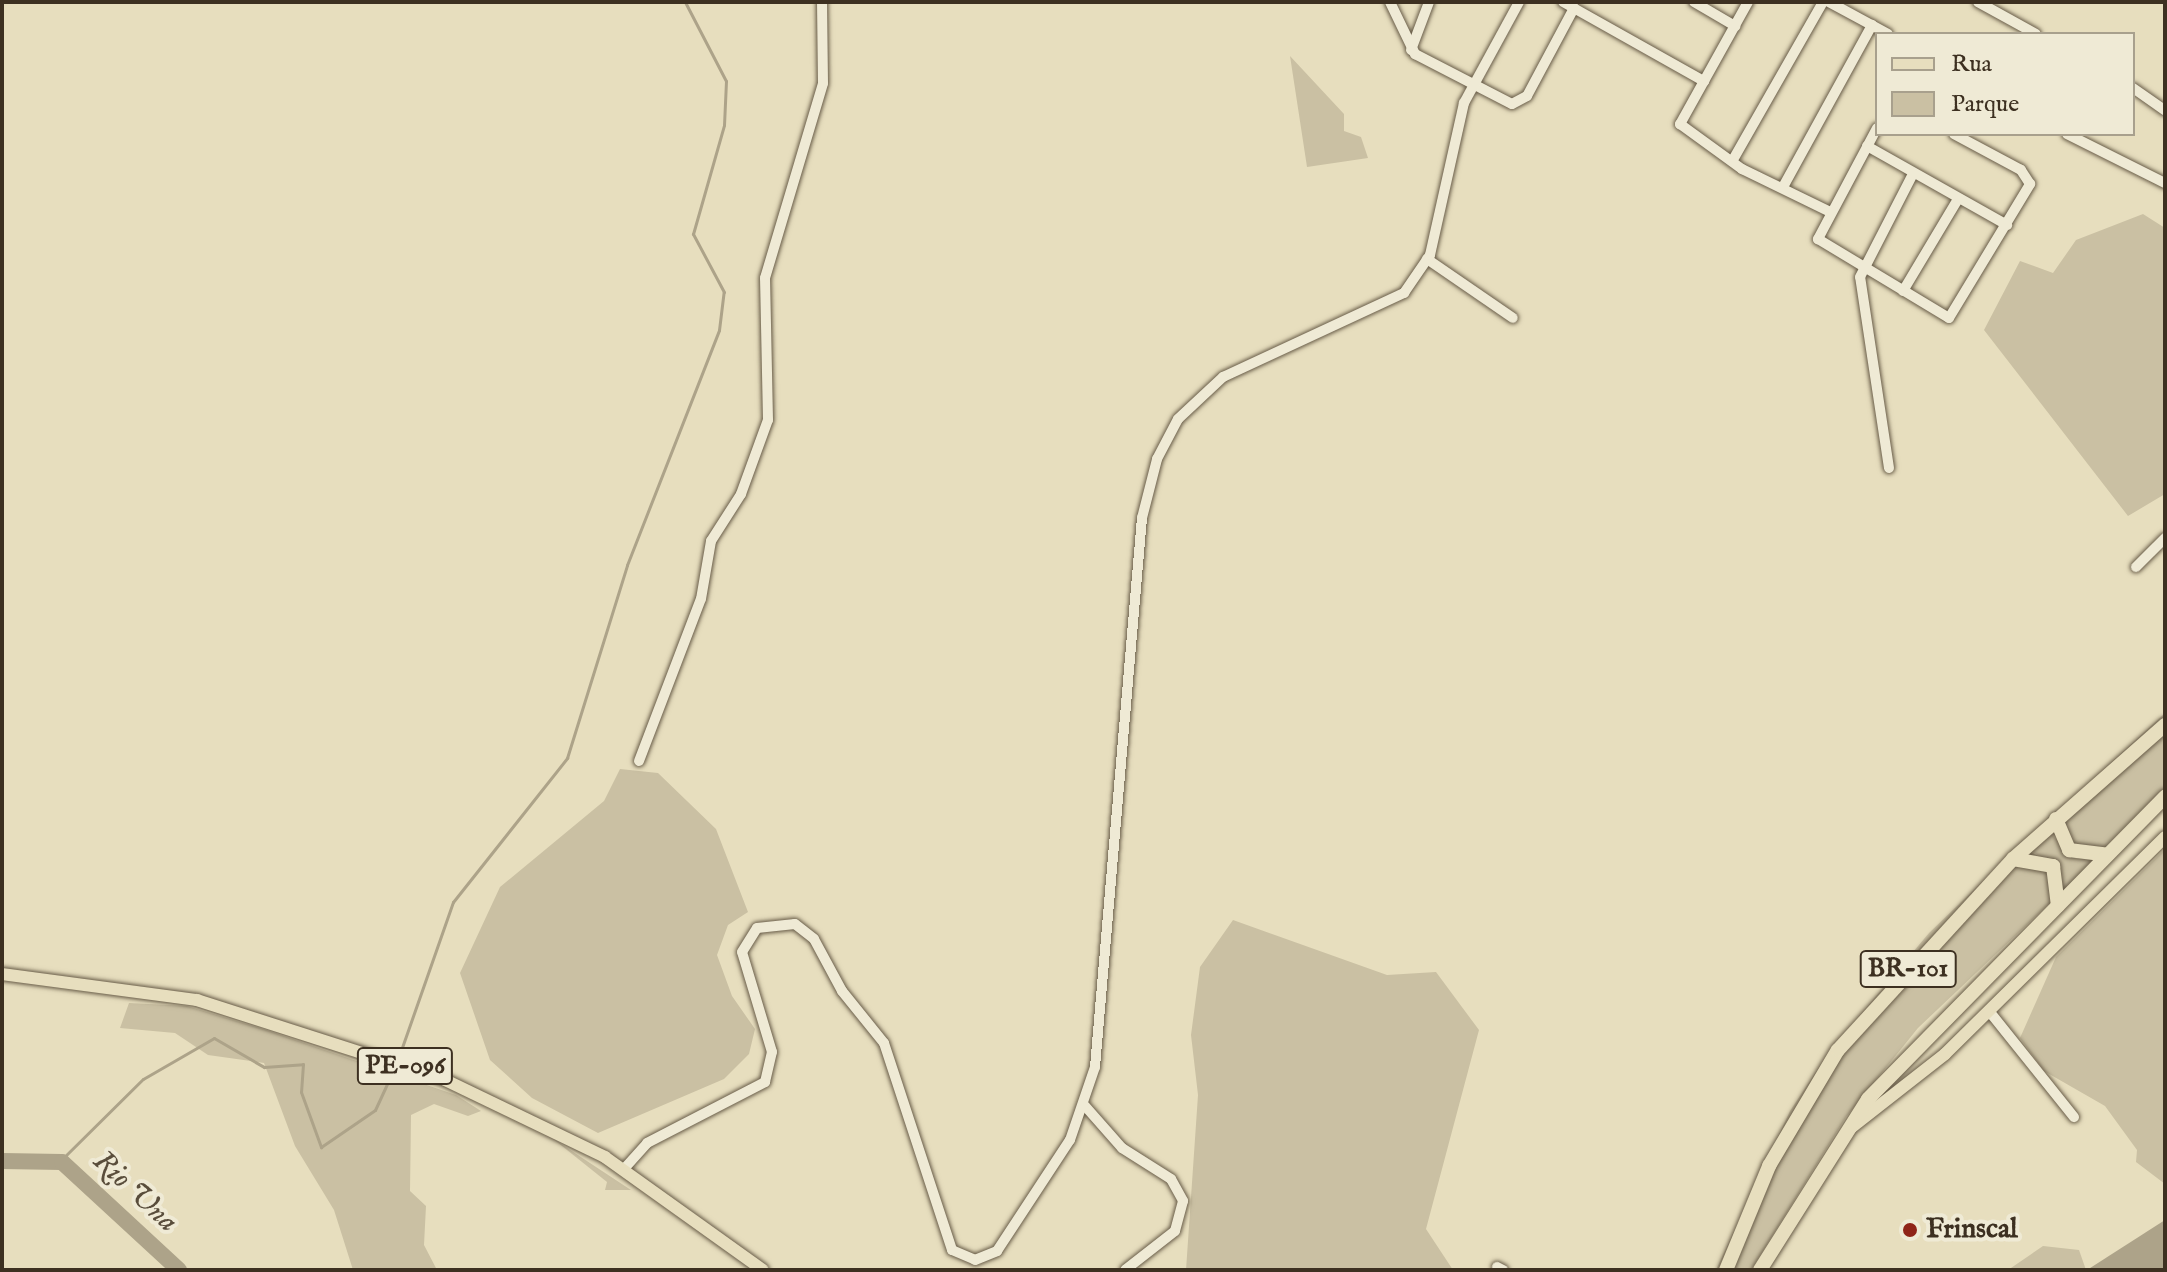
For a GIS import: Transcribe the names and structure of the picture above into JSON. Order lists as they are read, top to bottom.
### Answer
{
  "streets": {
    "highway": ["BR-101"],
    "main road": ["PE-096"]
  },
  "water": ["Rio Una"],
  "places": ["Frinscal"],
  "legend": ["Rua", "Parque"]
}
